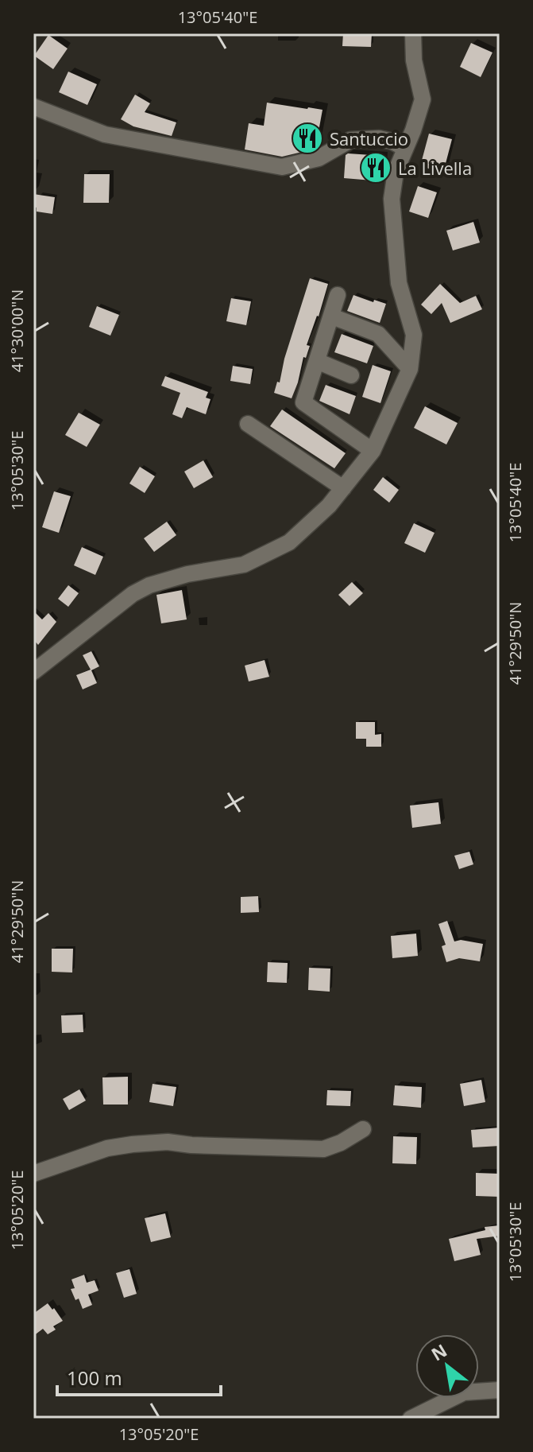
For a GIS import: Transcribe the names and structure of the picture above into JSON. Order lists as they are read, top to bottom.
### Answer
{
  "places": {
    "restaurant": ["Santuccio", "La Livella"]
  },
  "scale_bar": "100 m",
  "north": "top left",
  "coordinates": [
    "13°05'40\"E",
    "41°30'00\"N",
    "13°05'30\"E",
    "41°29'50\"N",
    "13°05'20\"E"
  ]
}
